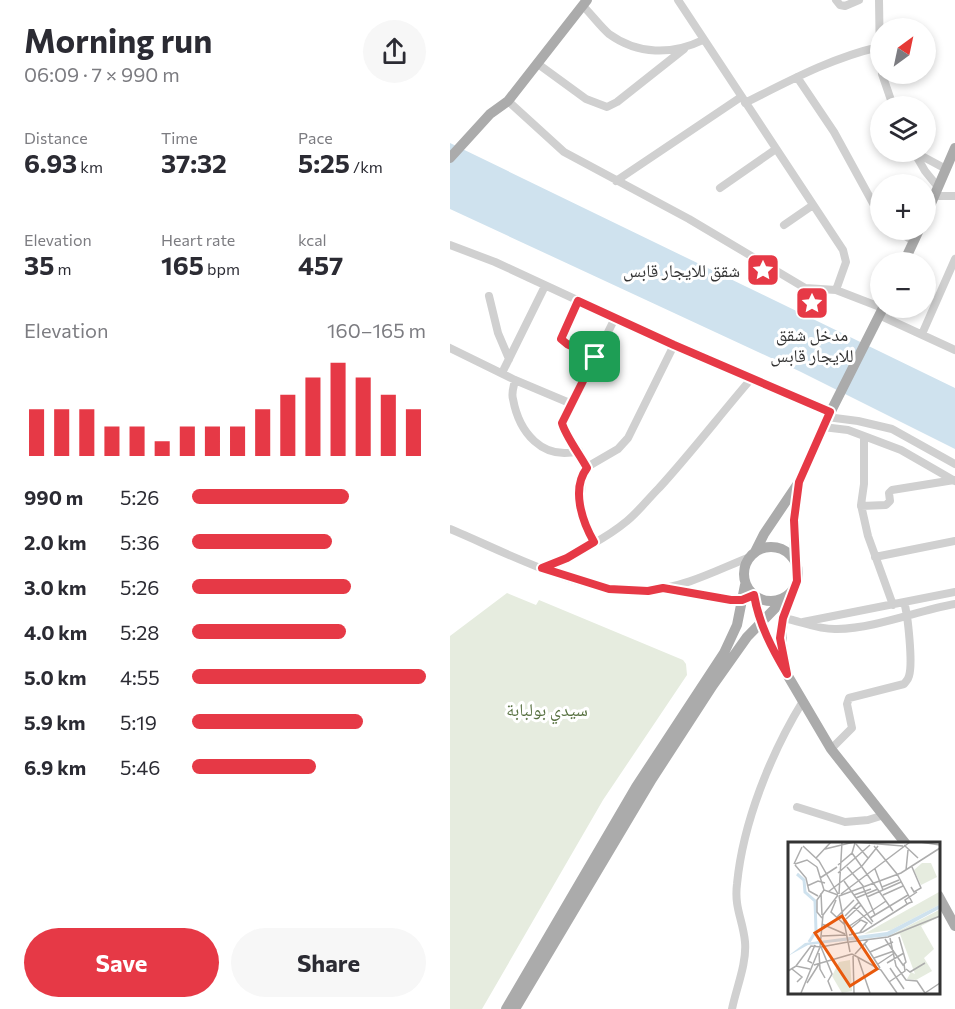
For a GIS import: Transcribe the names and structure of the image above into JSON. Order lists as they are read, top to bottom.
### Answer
{
  "parks": ["سيدي بولبابة"],
  "places": {
    "place": ["شقق للايجار قابس", "مدخل شقق للايجار قابس"]
  },
  "north": "top right",
  "page": {
    "heading": ["Morning run", "06:09 · 7 × 990 m"],
    "map_buttons": ["+", "−"],
    "stats": [
      ["Distance", "6.93 km"],
      ["Time", "37:32"],
      ["Pace", "5:25 /km"],
      ["Elevation", "35 m"],
      ["Heart rate", "165 bpm"],
      ["kcal", "457"]
    ],
    "chart": ["Elevation", "160–165 m"],
    "list": [
      {
        "name": "990 m",
        "note": "5:26"
      },
      {
        "name": "2.0 km",
        "note": "5:36"
      },
      {
        "name": "3.0 km",
        "note": "5:26"
      },
      {
        "name": "4.0 km",
        "note": "5:28"
      },
      {
        "name": "5.0 km",
        "note": "4:55"
      },
      {
        "name": "5.9 km",
        "note": "5:19"
      },
      {
        "name": "6.9 km",
        "note": "5:46"
      }
    ],
    "buttons": ["Save", "Share"]
  }
}
